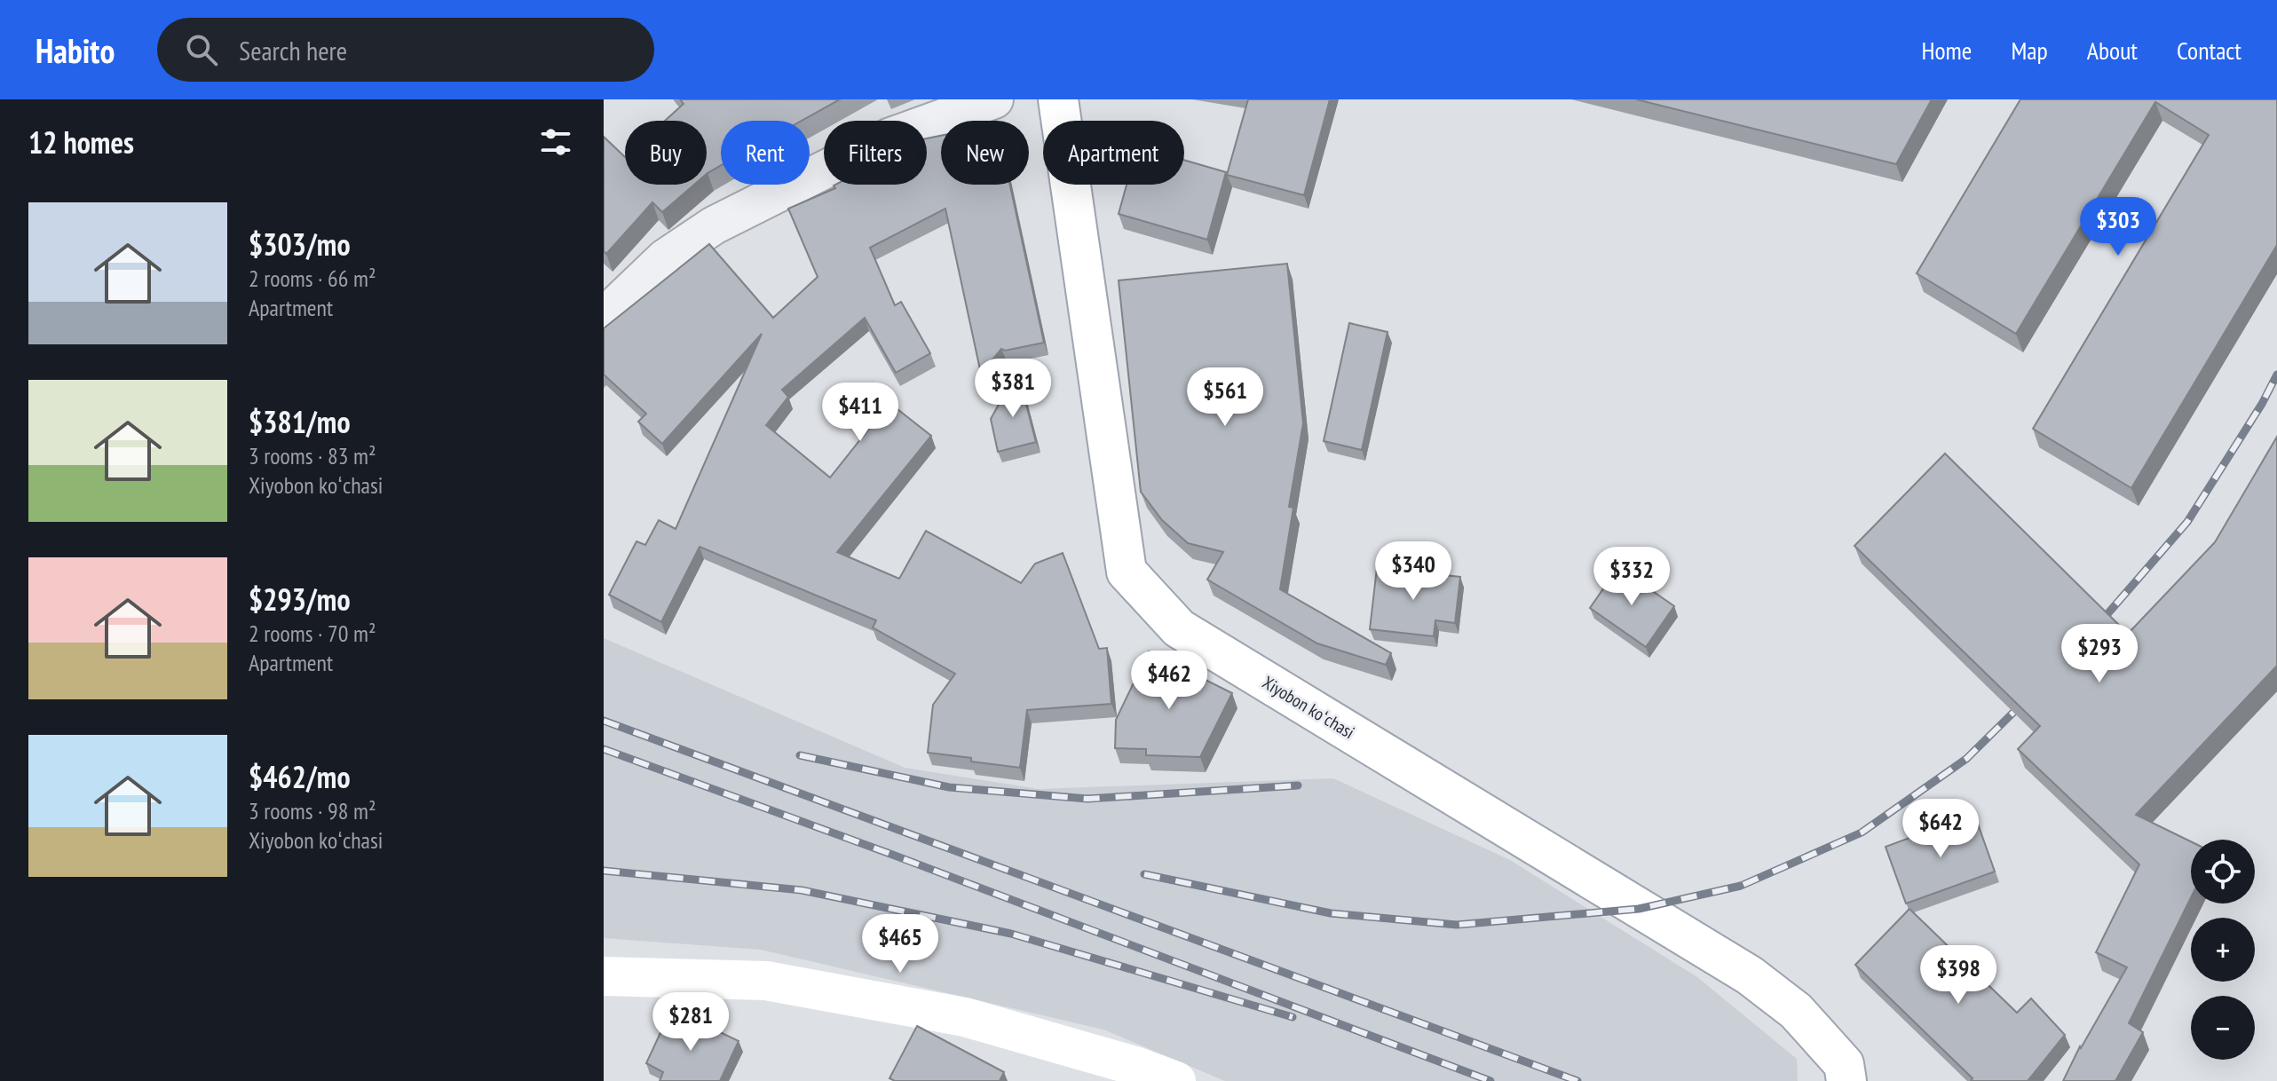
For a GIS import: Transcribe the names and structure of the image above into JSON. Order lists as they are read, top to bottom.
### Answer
{
  "streets": {
    "main road": ["Xiyobon koʻchasi"]
  },
  "page": {
    "header": "Habito",
    "search": "Search here",
    "nav": [
      "Home",
      "Map",
      "About",
      "Contact"
    ],
    "heading": "12 homes",
    "chip": [
      "Buy",
      "Rent",
      "Filters",
      "New",
      "Apartment"
    ],
    "list": [
      {
        "name": "$303/mo",
        "note": "2 rooms · 66 m² · Apartment"
      },
      {
        "name": "$381/mo",
        "note": "3 rooms · 83 m² · Xiyobon koʻchasi"
      },
      {
        "name": "$293/mo",
        "note": "2 rooms · 70 m² · Apartment"
      },
      {
        "name": "$462/mo",
        "note": "3 rooms · 98 m² · Xiyobon koʻchasi"
      }
    ],
    "price": [
      "$303",
      "$381",
      "$561",
      "$411",
      "$340",
      "$332",
      "$293",
      "$462",
      "$642",
      "$465",
      "$398",
      "$281"
    ],
    "map_buttons": ["+", "−"]
  }
}
